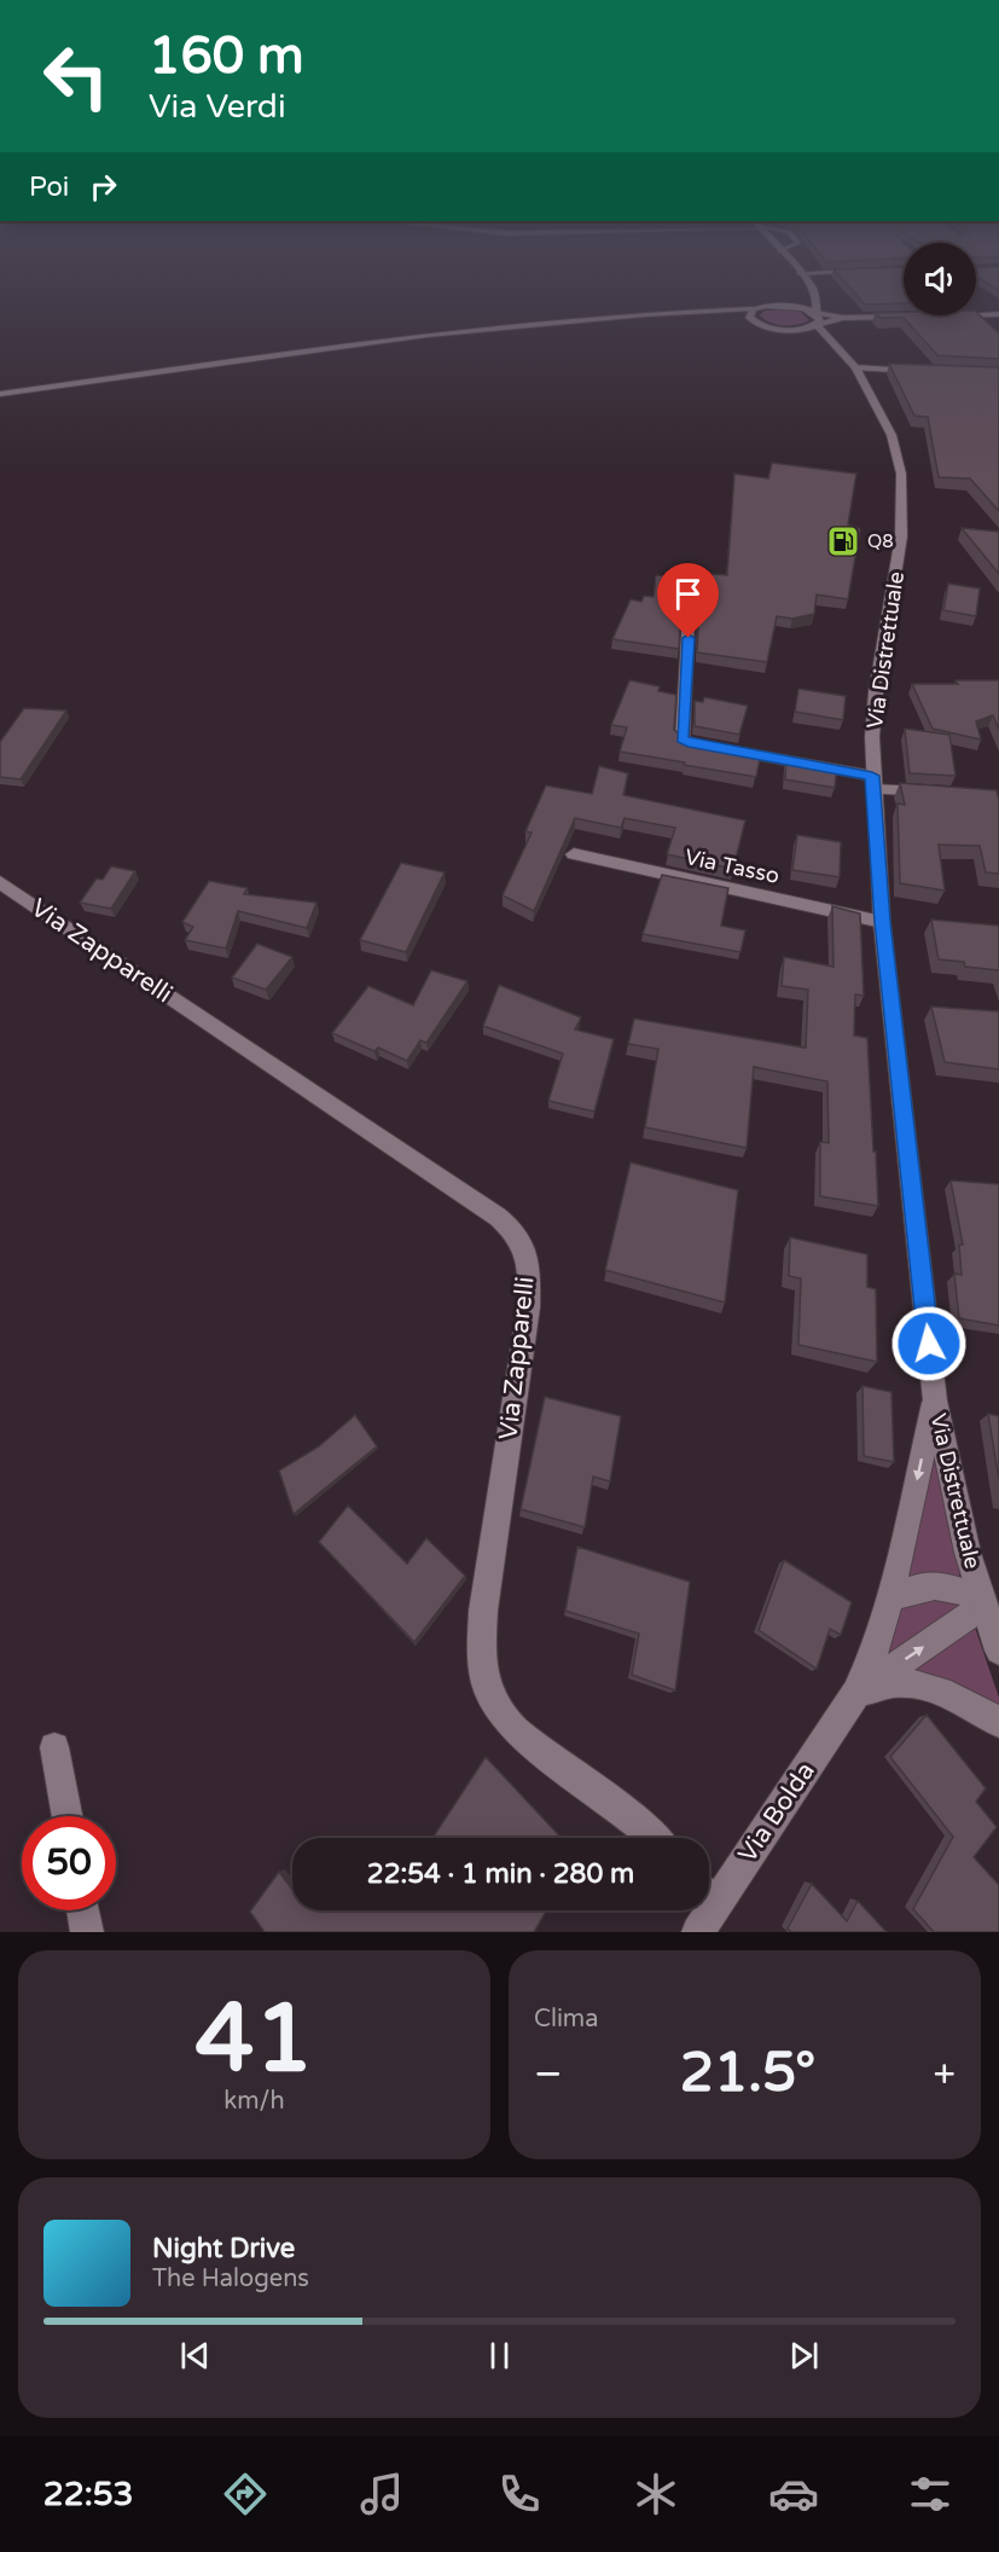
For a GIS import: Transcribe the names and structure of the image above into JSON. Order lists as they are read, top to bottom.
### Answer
{
  "streets": {
    "street": [
      "Via Distrettuale",
      "Via Tasso",
      "Via Zapparelli",
      "Via Bolda"
    ]
  },
  "crossings": [
    ["Via Distrettuale", "Via Tasso"]
  ],
  "places": {
    "fuel station": ["Q8"]
  },
  "page": {
    "turn": ["160 m", "Via Verdi"],
    "then": "Poi",
    "limit": "50",
    "trip": "22:54 · 1 min · 280 m",
    "tile": [
      ["41", "km/h"],
      "Clima"
    ],
    "heat": ["−", "21.5°", "+"],
    "song": ["Night Drive", "The Halogens"],
    "tabs": "22:53"
  }
}
